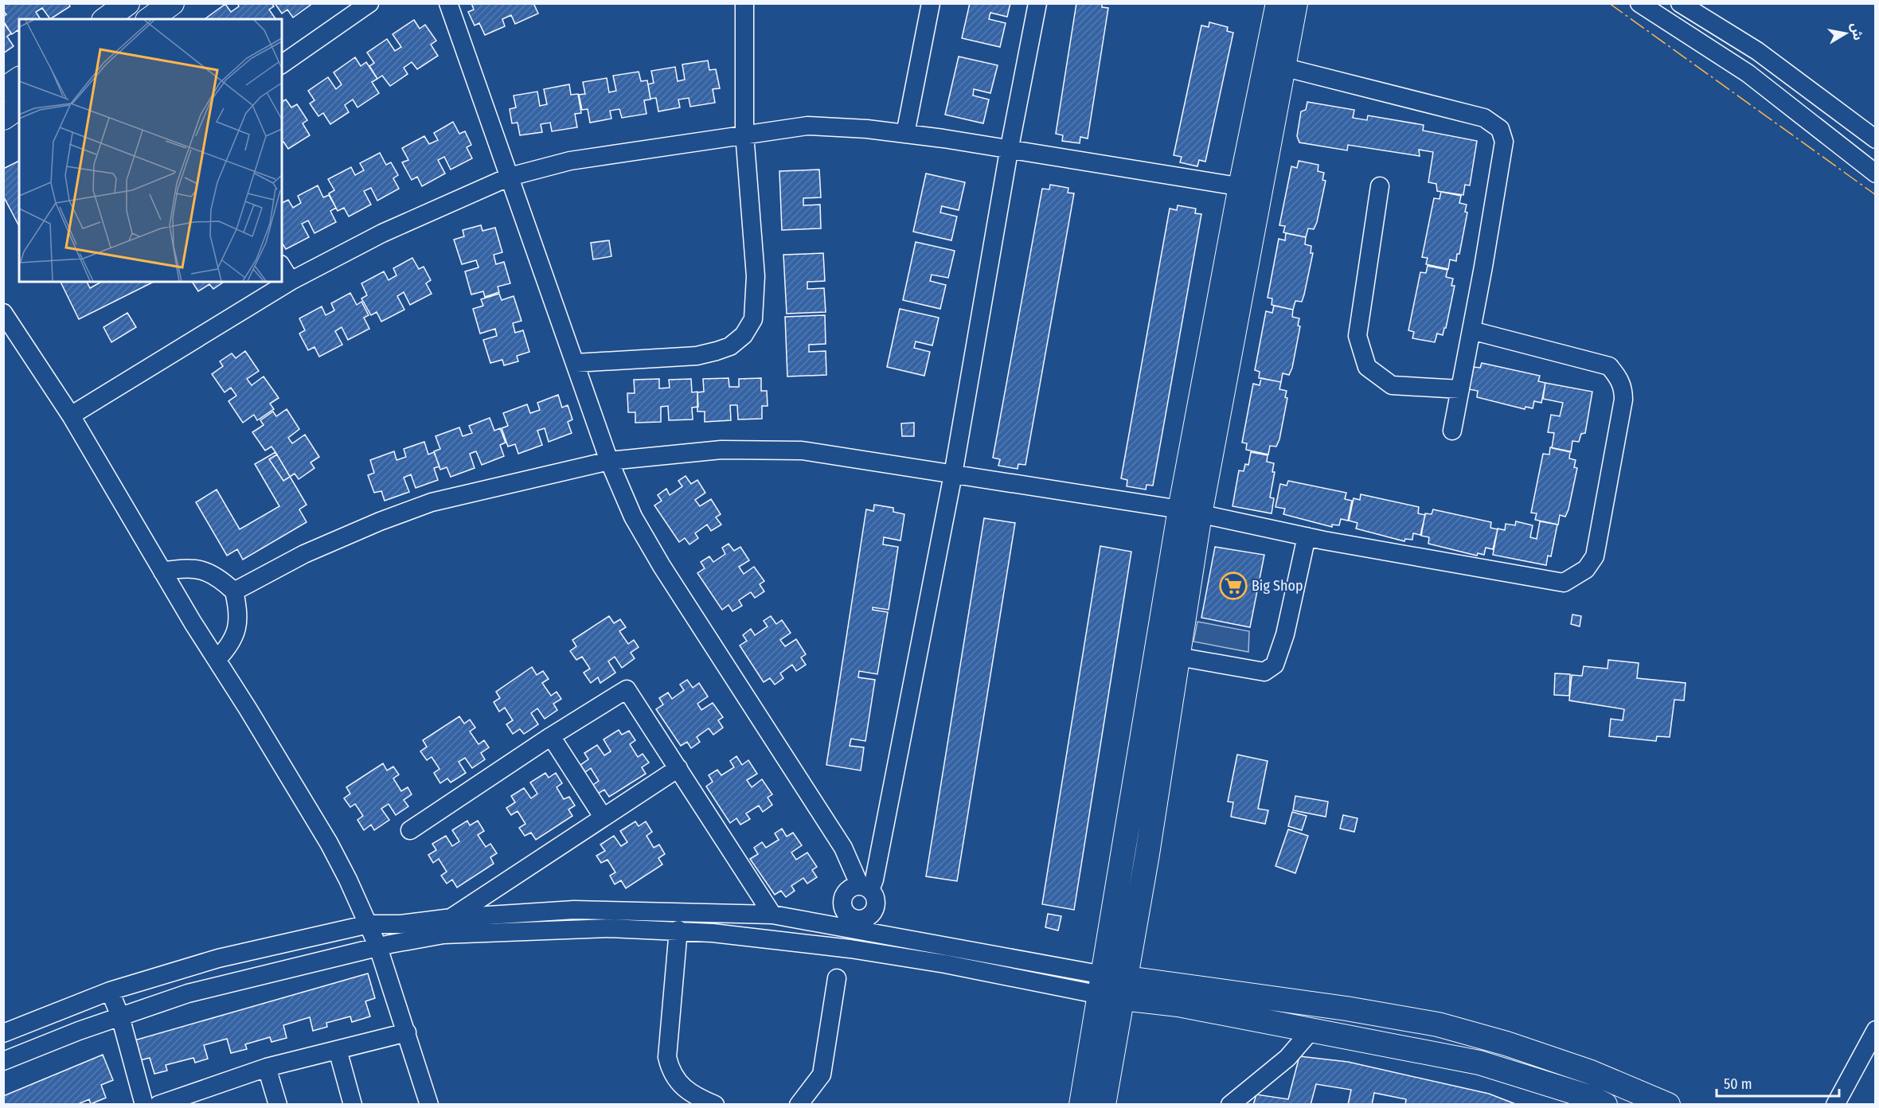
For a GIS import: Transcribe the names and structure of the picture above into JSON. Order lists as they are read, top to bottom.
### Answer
{
  "places": {
    "supermarket": ["Big Shop"]
  },
  "scale_bar": "50 m",
  "north": "right"
}
